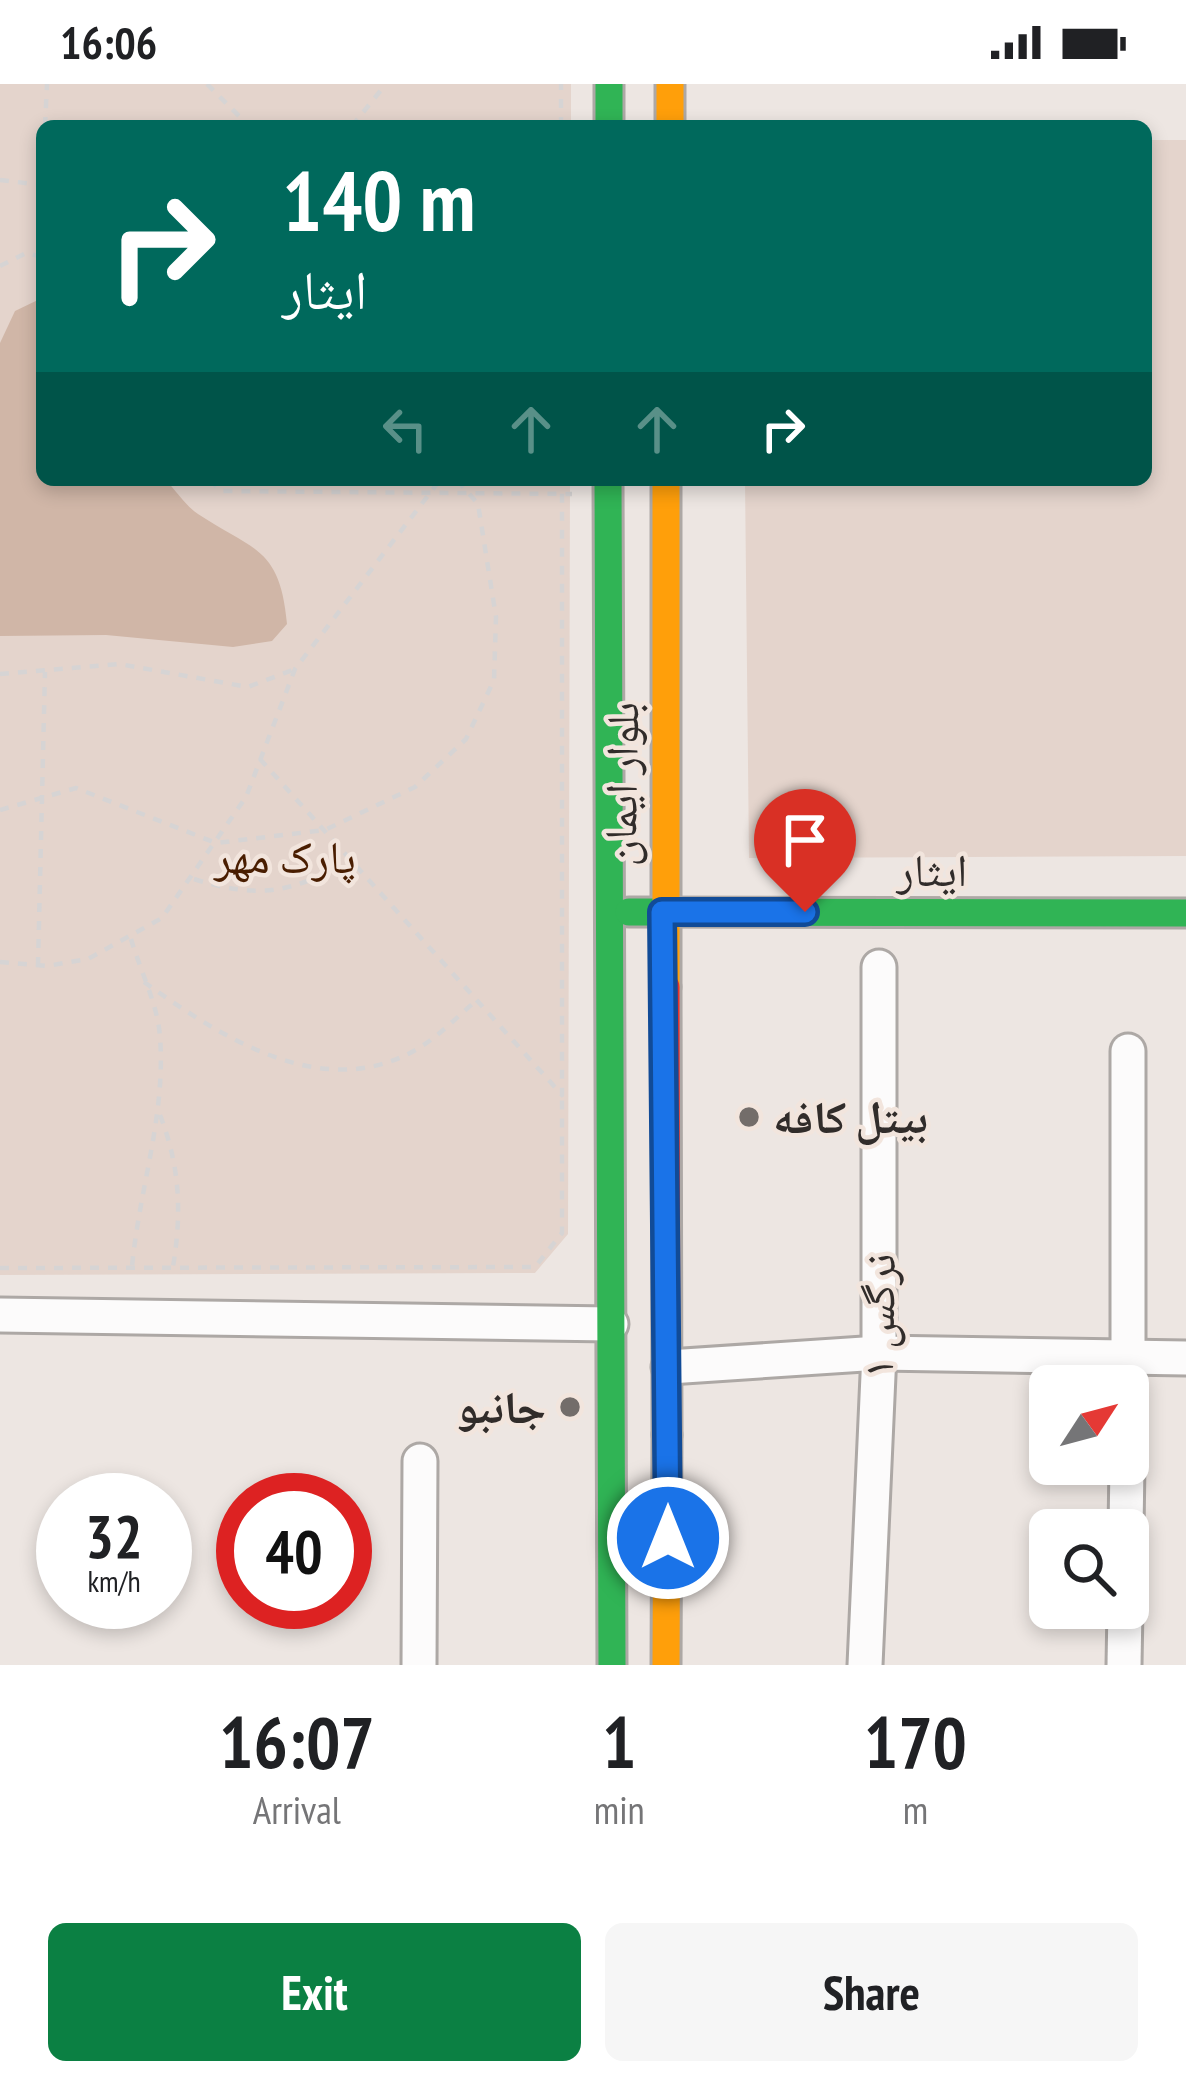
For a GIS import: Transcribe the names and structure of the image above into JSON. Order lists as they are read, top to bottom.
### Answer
{
  "streets": {
    "street": ["بلوار ایمان", "ایثار", "نرگس ۱"]
  },
  "crossings": [
    ["بلوار ایمان", "ایثار"]
  ],
  "parks": ["پارک مهر"],
  "places": ["بیتل کافه", "جانبو"],
  "north": "top right",
  "page": {
    "status": "16:06",
    "turn": ["140 m", "ایثار"],
    "speed": "32 km/h",
    "limit": "40",
    "eta": [
      "16:07",
      "Arrival",
      "1",
      "min",
      "170",
      "m"
    ],
    "buttons": ["Exit", "Share"]
  }
}
